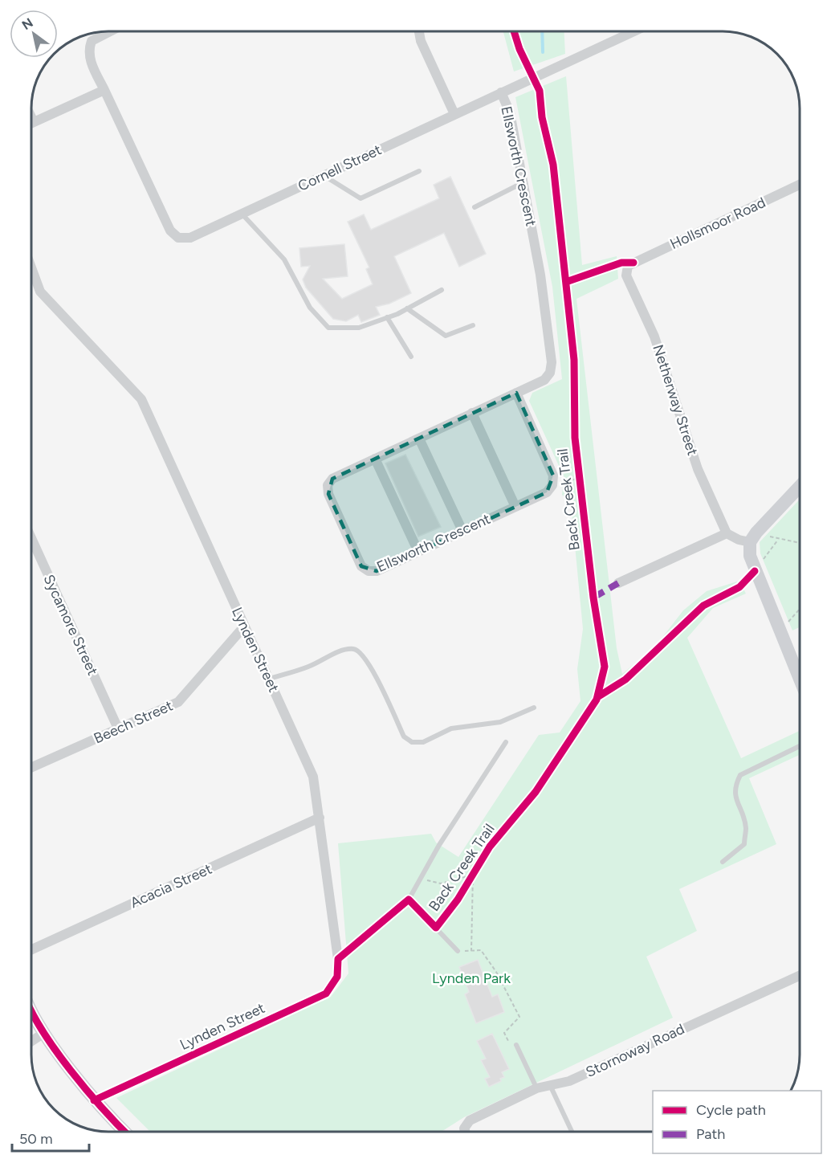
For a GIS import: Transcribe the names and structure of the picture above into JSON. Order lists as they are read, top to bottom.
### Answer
{
  "streets": {
    "street": [
      "Ellsworth Crescent",
      "Cornell Street",
      "Hollsmoor Road",
      "Netherway Street",
      "Sycamore Street",
      "Lynden Street",
      "Beech Street",
      "Acacia Street",
      "Stornoway Road"
    ],
    "cycle path": ["Back Creek Trail"]
  },
  "crossings": [
    ["Ellsworth Crescent", "Cornell Street"],
    ["Hollsmoor Road", "Netherway Street"],
    ["Sycamore Street", "Beech Street"],
    ["Lynden Street", "Beech Street"],
    ["Lynden Street", "Acacia Street"]
  ],
  "parks": ["Lynden Park"],
  "legend": ["Cycle path", "Path"],
  "scale_bar": "50 m",
  "north": "top left"
}
